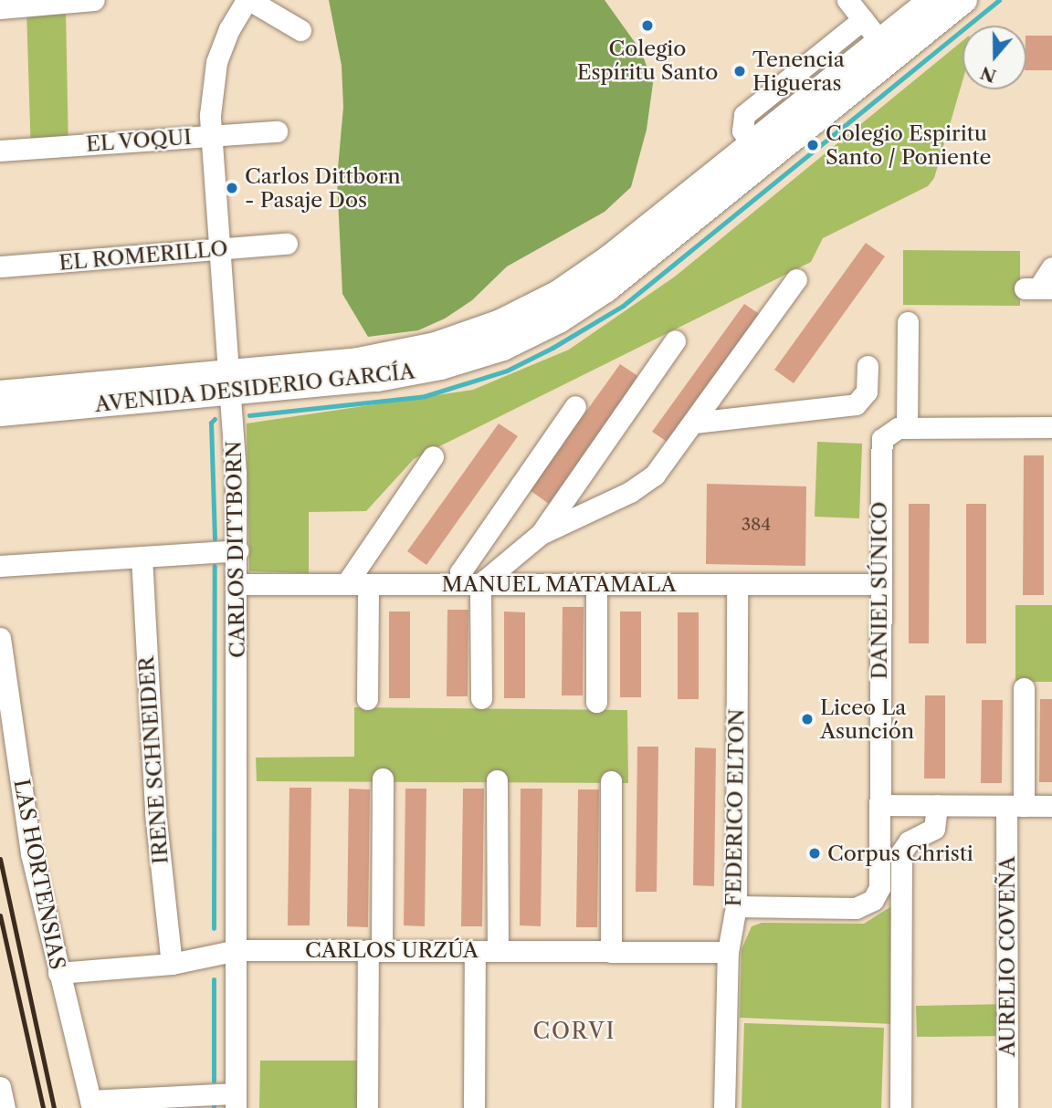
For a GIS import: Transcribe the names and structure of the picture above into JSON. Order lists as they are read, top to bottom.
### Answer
{
  "streets": {
    "main road": ["AVENIDA DESIDERIO GARCÍA"],
    "street": [
      "EL VOQUI",
      "EL ROMERILLO",
      "CARLOS DITTBORN",
      "MANUEL MATAMALA",
      "DANIEL SÚNICO",
      "IRENE SCHNEIDER",
      "FEDERICO ELTON",
      "LAS HORTENSIAS",
      "CARLOS URZÚA",
      "AURELIO COVEÑA"
    ]
  },
  "crossings": [
    ["EL VOQUI", "CARLOS DITTBORN"],
    ["EL ROMERILLO", "CARLOS DITTBORN"],
    ["AVENIDA DESIDERIO GARCÍA", "CARLOS DITTBORN"],
    ["CARLOS DITTBORN", "MANUEL MATAMALA"],
    ["CARLOS DITTBORN", "CARLOS URZÚA"],
    ["MANUEL MATAMALA", "DANIEL SÚNICO"],
    ["MANUEL MATAMALA", "FEDERICO ELTON"],
    ["DANIEL SÚNICO", "FEDERICO ELTON"],
    ["IRENE SCHNEIDER", "CARLOS URZÚA"],
    ["FEDERICO ELTON", "CARLOS URZÚA"],
    ["LAS HORTENSIAS", "CARLOS URZÚA"]
  ],
  "districts": ["CORVI"],
  "places": [
    "Colegio Espíritu Santo",
    "Tenencia Higueras",
    "Colegio Espiritu Santo / Poniente",
    "Carlos Dittborn - Pasaje Dos",
    "Liceo La Asunción",
    "Corpus Christi"
  ],
  "house_numbers": ["384"],
  "north": "bottom"
}
